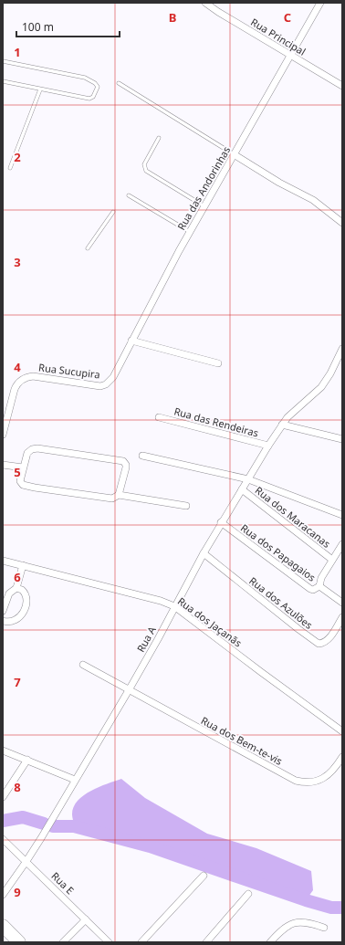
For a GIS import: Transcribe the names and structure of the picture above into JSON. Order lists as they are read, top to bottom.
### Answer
{
  "streets": {
    "street": [
      "Rua Principal",
      "Rua das Andorinhas",
      "Rua Sucupira",
      "Rua das Rendeiras",
      "Rua dos Maracanas",
      "Rua dos Papagaios",
      "Rua dos Azulões",
      "Rua dos Jaçanãs",
      "Rua A",
      "Rua dos Bem-te-vis",
      "Rua E"
    ]
  },
  "crossings": [
    ["Rua Principal", "Rua das Andorinhas"],
    ["Rua das Andorinhas", "Rua Sucupira"],
    ["Rua das Rendeiras", "Rua A"],
    ["Rua dos Maracanas", "Rua dos Papagaios"],
    ["Rua dos Maracanas", "Rua A"],
    ["Rua dos Papagaios", "Rua A"],
    ["Rua dos Azulões", "Rua A"],
    ["Rua dos Jaçanãs", "Rua A"],
    ["Rua A", "Rua dos Bem-te-vis"],
    ["Rua A", "Rua E"]
  ],
  "scale_bar": "100 m",
  "grid": {
    "columns": ["B", "C"],
    "rows": [
      "1",
      "2",
      "3",
      "4",
      "5",
      "6",
      "7",
      "8",
      "9"
    ]
  }
}
